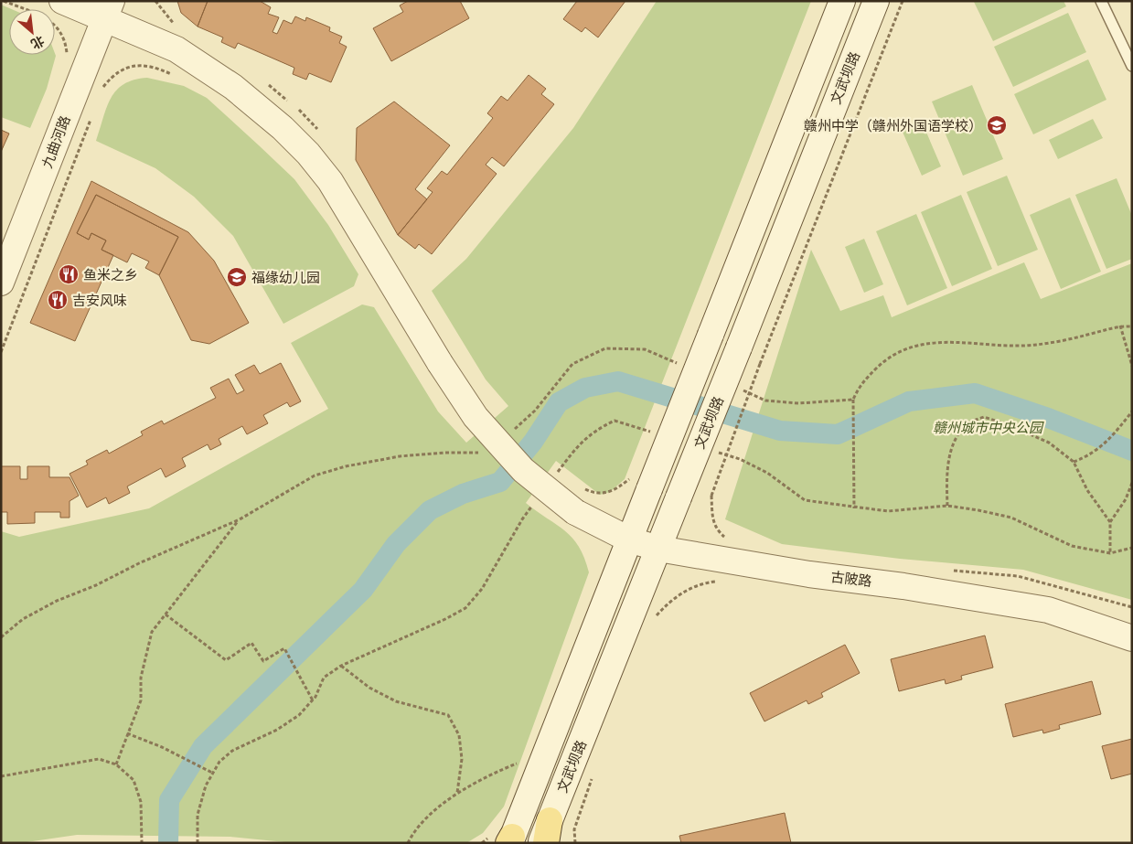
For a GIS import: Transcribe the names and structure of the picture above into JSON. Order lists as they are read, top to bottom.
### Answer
{
  "streets": {
    "main road": ["文武坝路", "九曲河路", "古陂路"]
  },
  "crossings": [
    ["文武坝路", "古陂路"],
    ["九曲河路", "古陂路"]
  ],
  "parks": ["赣州城市中央公园"],
  "places": {
    "school or university": ["赣州中学（赣州外国语学校）", "福缘幼儿园"],
    "restaurant": ["鱼米之乡", "吉安风味"]
  },
  "north": "bottom right"
}
